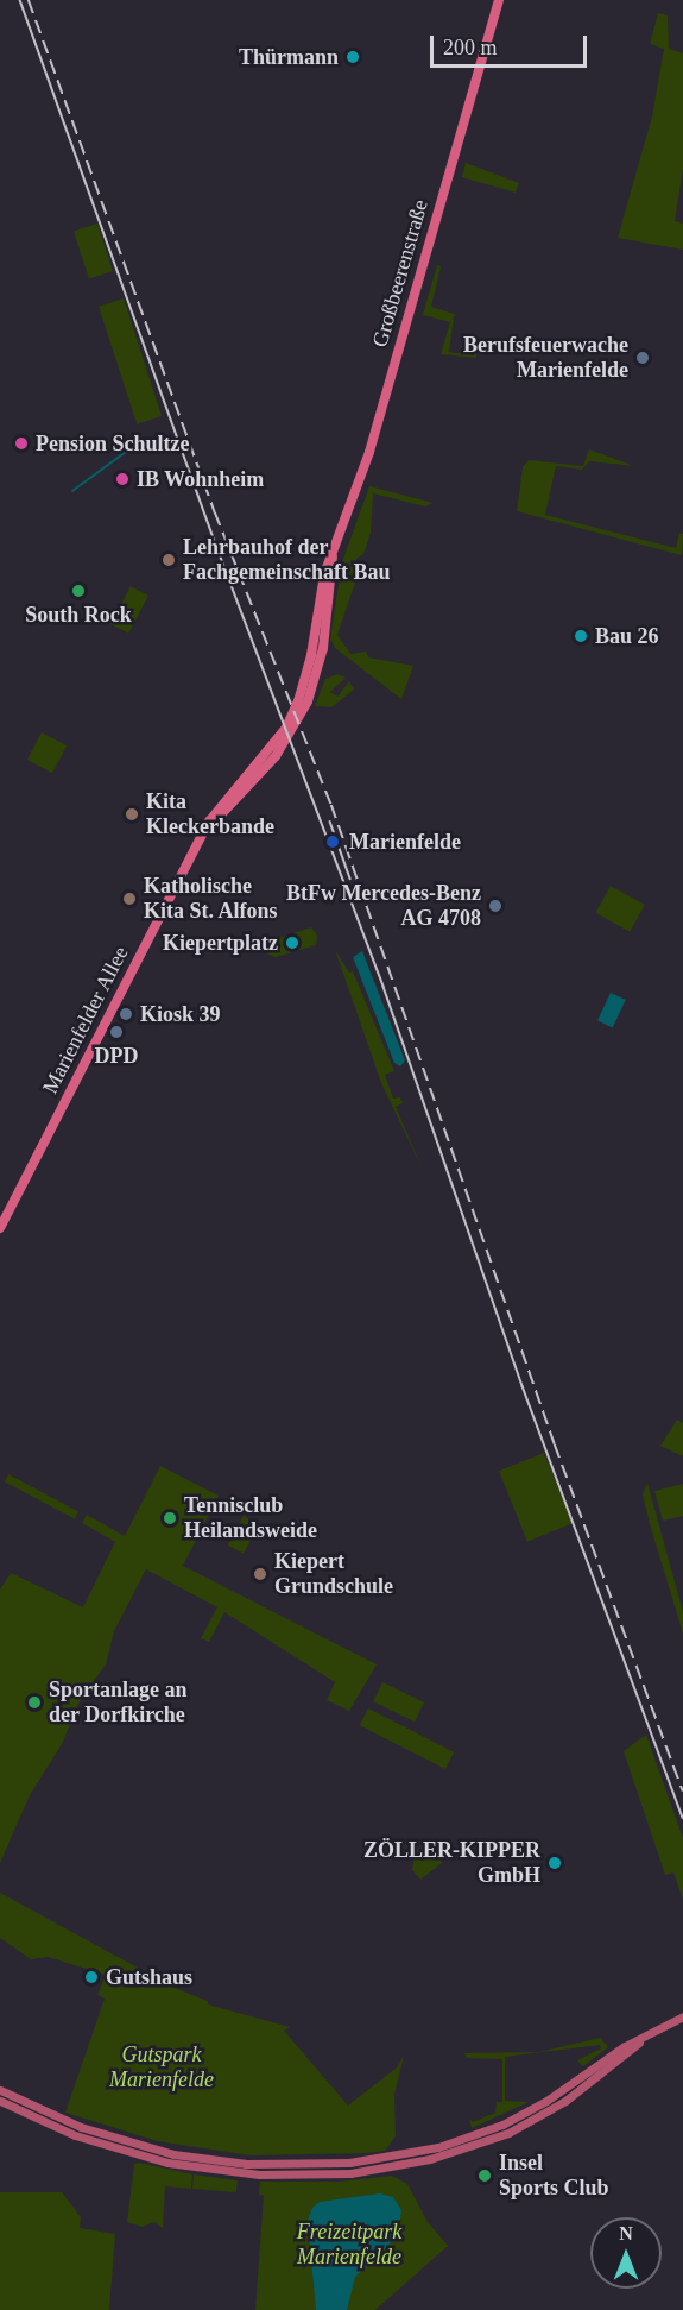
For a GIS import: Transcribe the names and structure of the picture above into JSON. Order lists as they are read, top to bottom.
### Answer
{
  "streets": {
    "main road": ["Großbeerenstraße", "Marienfelder Allee"]
  },
  "crossings": [
    ["Großbeerenstraße", "Marienfelder Allee"]
  ],
  "parks": ["Gutspark Marienfelde", "Freizeitpark Marienfelde"],
  "places": [
    "Thürmann",
    "Berufsfeuerwache Marienfelde",
    "Pension Schultze",
    "IB Wohnheim",
    "Lehrbauhof der Fachgemeinschaft Bau",
    "South Rock",
    "Bau 26",
    "Kita Kleckerbande",
    "Marienfelde",
    "Katholische Kita St. Alfons",
    "BtFw Mercedes-Benz AG 4708",
    "Kiepertplatz",
    "Kiosk 39",
    "DPD",
    "Tennisclub Heilandsweide",
    "Kiepert Grundschule",
    "Sportanlage an der Dorfkirche",
    "ZÖLLER-KIPPER GmbH",
    "Gutshaus",
    "Insel Sports Club"
  ],
  "scale_bar": "200 m",
  "north": "top"
}
